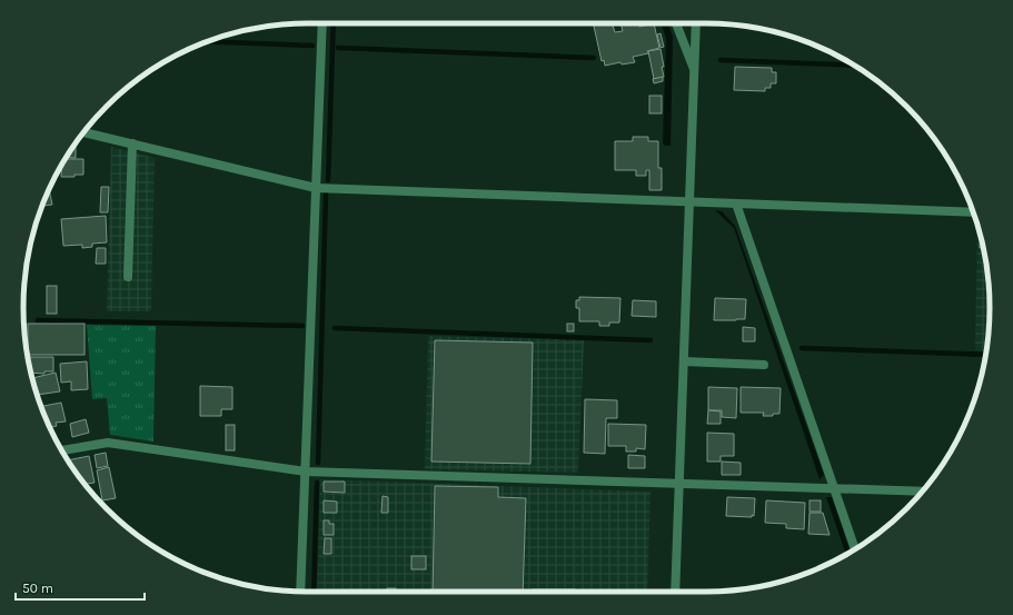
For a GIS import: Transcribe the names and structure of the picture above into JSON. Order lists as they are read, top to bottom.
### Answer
{
  "scale_bar": "50 m"
}
